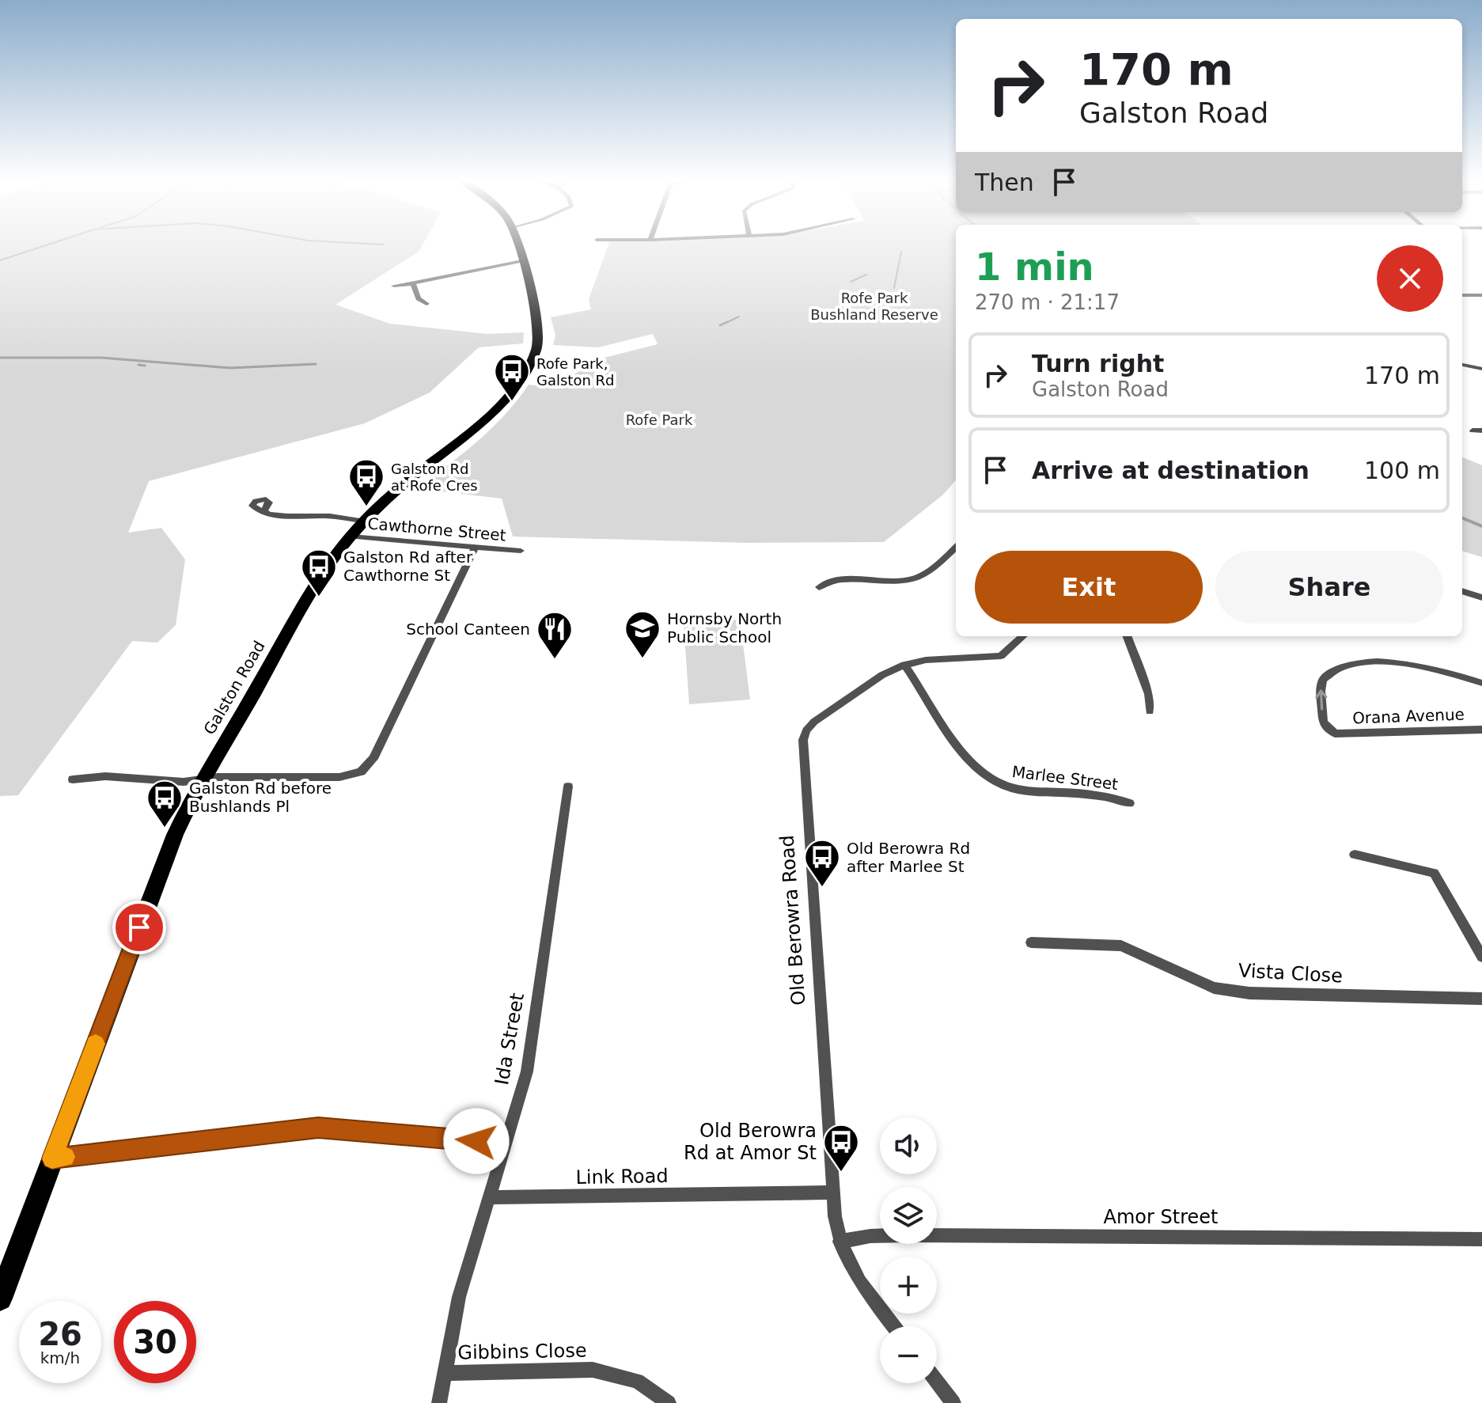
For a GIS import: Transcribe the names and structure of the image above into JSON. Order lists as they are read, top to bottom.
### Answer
{
  "streets": {
    "main road": ["Galston Road"],
    "street": [
      "Cawthorne Street",
      "Orana Avenue",
      "Marlee Street",
      "Old Berowra Road",
      "Vista Close",
      "Ida Street",
      "Link Road",
      "Amor Street",
      "Gibbins Close"
    ]
  },
  "crossings": [
    ["Cawthorne Street", "Galston Road"],
    ["Marlee Street", "Old Berowra Road"],
    ["Old Berowra Road", "Link Road"],
    ["Old Berowra Road", "Amor Street"],
    ["Ida Street", "Link Road"],
    ["Ida Street", "Gibbins Close"]
  ],
  "parks": ["Rofe Park Bushland Reserve", "Rofe Park"],
  "places": {
    "bus stop": [
      "Rofe Park, Galston Rd",
      "Galston Rd at Rofe Cres",
      "Galston Rd after Cawthorne St",
      "Galston Rd before Bushlands Pl",
      "Old Berowra Rd after Marlee St",
      "Old Berowra Rd at Amor St"
    ],
    "school or university": ["Hornsby North Public School"],
    "restaurant": ["School Canteen"]
  },
  "page": {
    "turn": ["170 m", "Galston Road"],
    "then": "Then",
    "heading": ["1 min", "270 m · 21:17"],
    "list": [
      {
        "name": "Turn right",
        "note": "Galston Road",
        "value": "170 m"
      },
      {
        "name": "Arrive at destination",
        "value": "100 m"
      }
    ],
    "buttons": ["Exit", "Share"],
    "map_buttons": ["+", "−"],
    "speed": "26 km/h",
    "limit": "30"
  }
}
